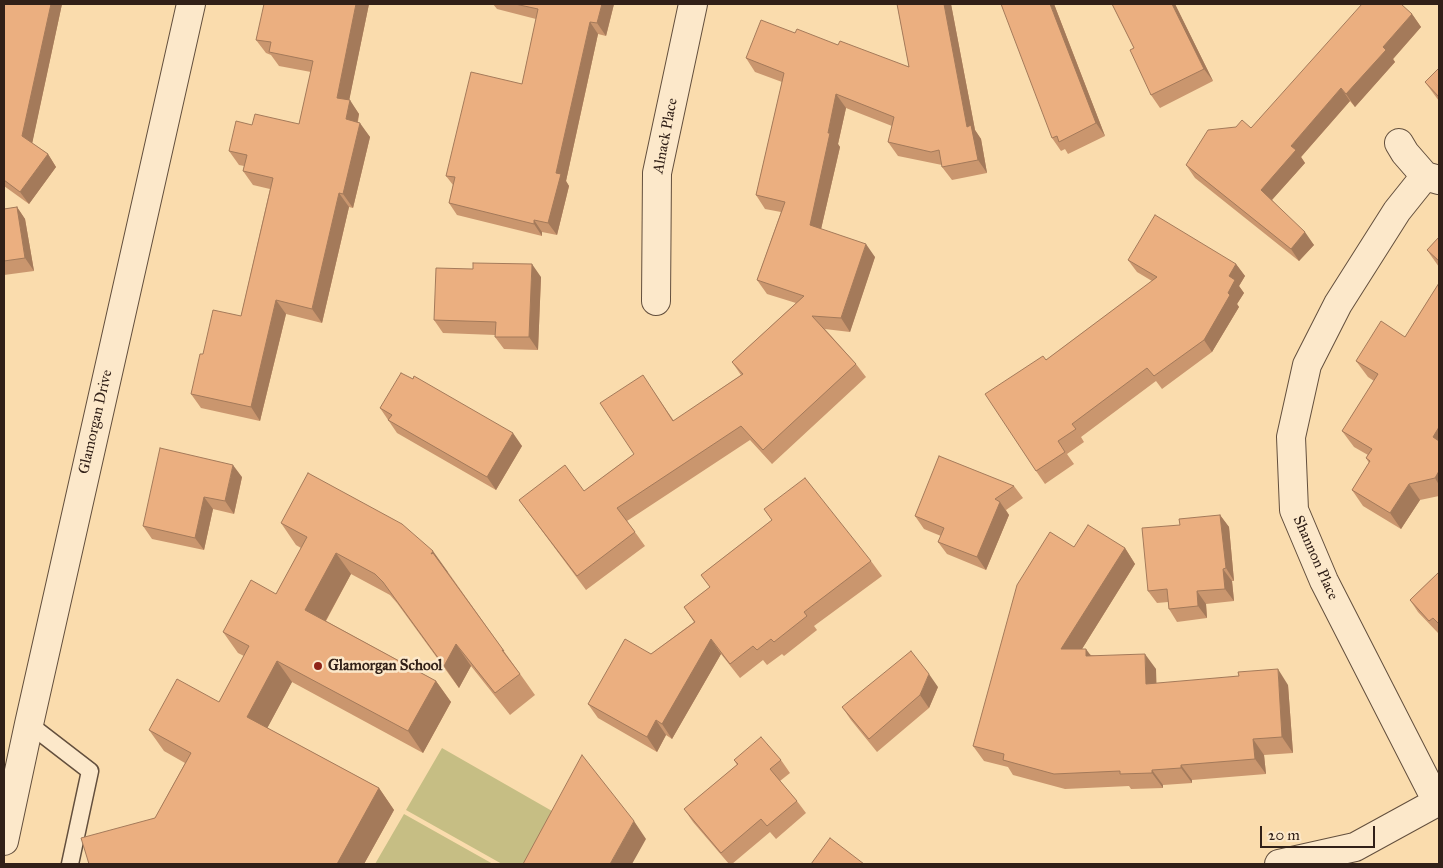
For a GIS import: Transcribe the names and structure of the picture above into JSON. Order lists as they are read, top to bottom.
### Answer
{
  "streets": {
    "street": ["Alnack Place", "Glamorgan Drive", "Shannon Place"]
  },
  "places": ["Glamorgan School"],
  "scale_bar": "20 m"
}
